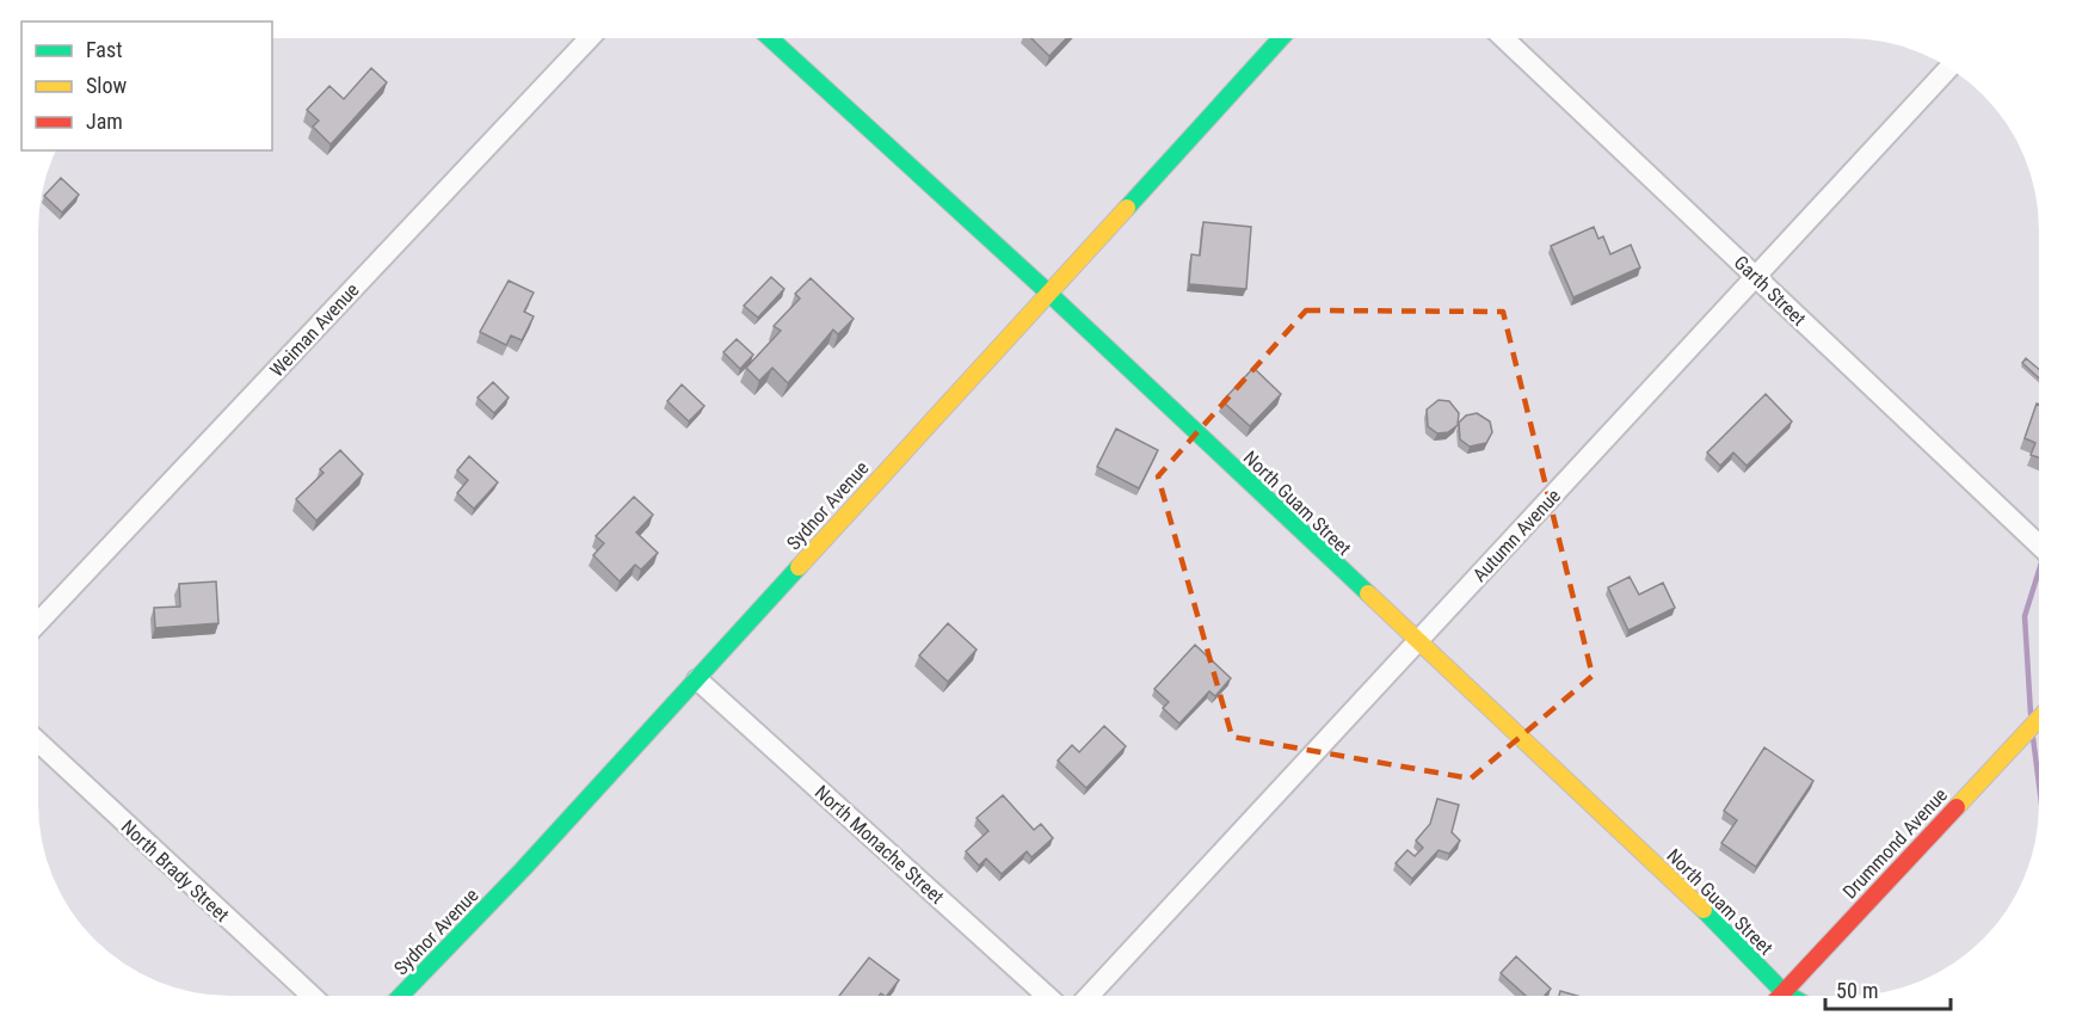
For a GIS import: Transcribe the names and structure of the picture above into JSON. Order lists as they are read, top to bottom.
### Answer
{
  "streets": {
    "street": [
      "Garth Street",
      "Weiman Avenue",
      "North Guam Street",
      "Sydnor Avenue",
      "Autumn Avenue",
      "Drummond Avenue",
      "North Monache Street",
      "North Brady Street"
    ]
  },
  "crossings": [
    ["Garth Street", "Autumn Avenue"],
    ["North Guam Street", "Sydnor Avenue"],
    ["North Guam Street", "Autumn Avenue"],
    ["North Guam Street", "Drummond Avenue"],
    ["Sydnor Avenue", "North Monache Street"]
  ],
  "legend": ["Fast", "Slow", "Jam"],
  "scale_bar": "50 m"
}
